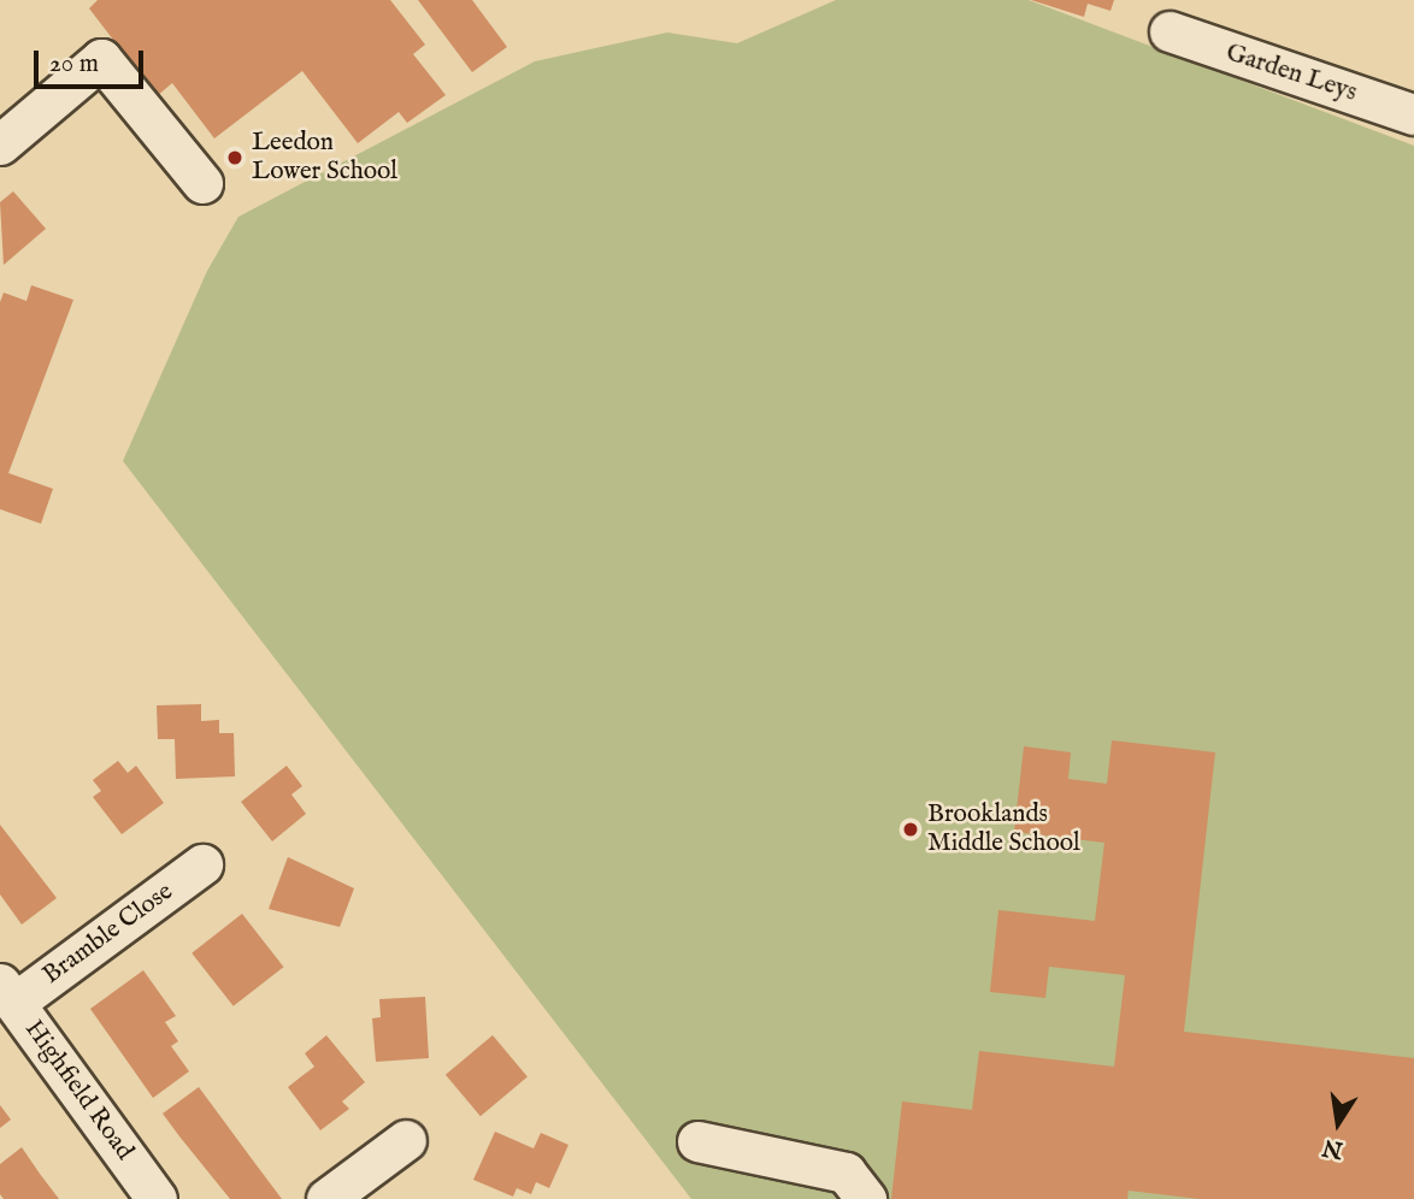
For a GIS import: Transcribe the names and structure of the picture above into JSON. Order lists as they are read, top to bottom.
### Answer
{
  "streets": {
    "street": ["Garden Leys", "Bramble Close", "Highfield Road"]
  },
  "crossings": [
    ["Bramble Close", "Highfield Road"]
  ],
  "places": ["Leedon Lower School", "Brooklands Middle School"],
  "scale_bar": "20 m",
  "north": "bottom"
}
